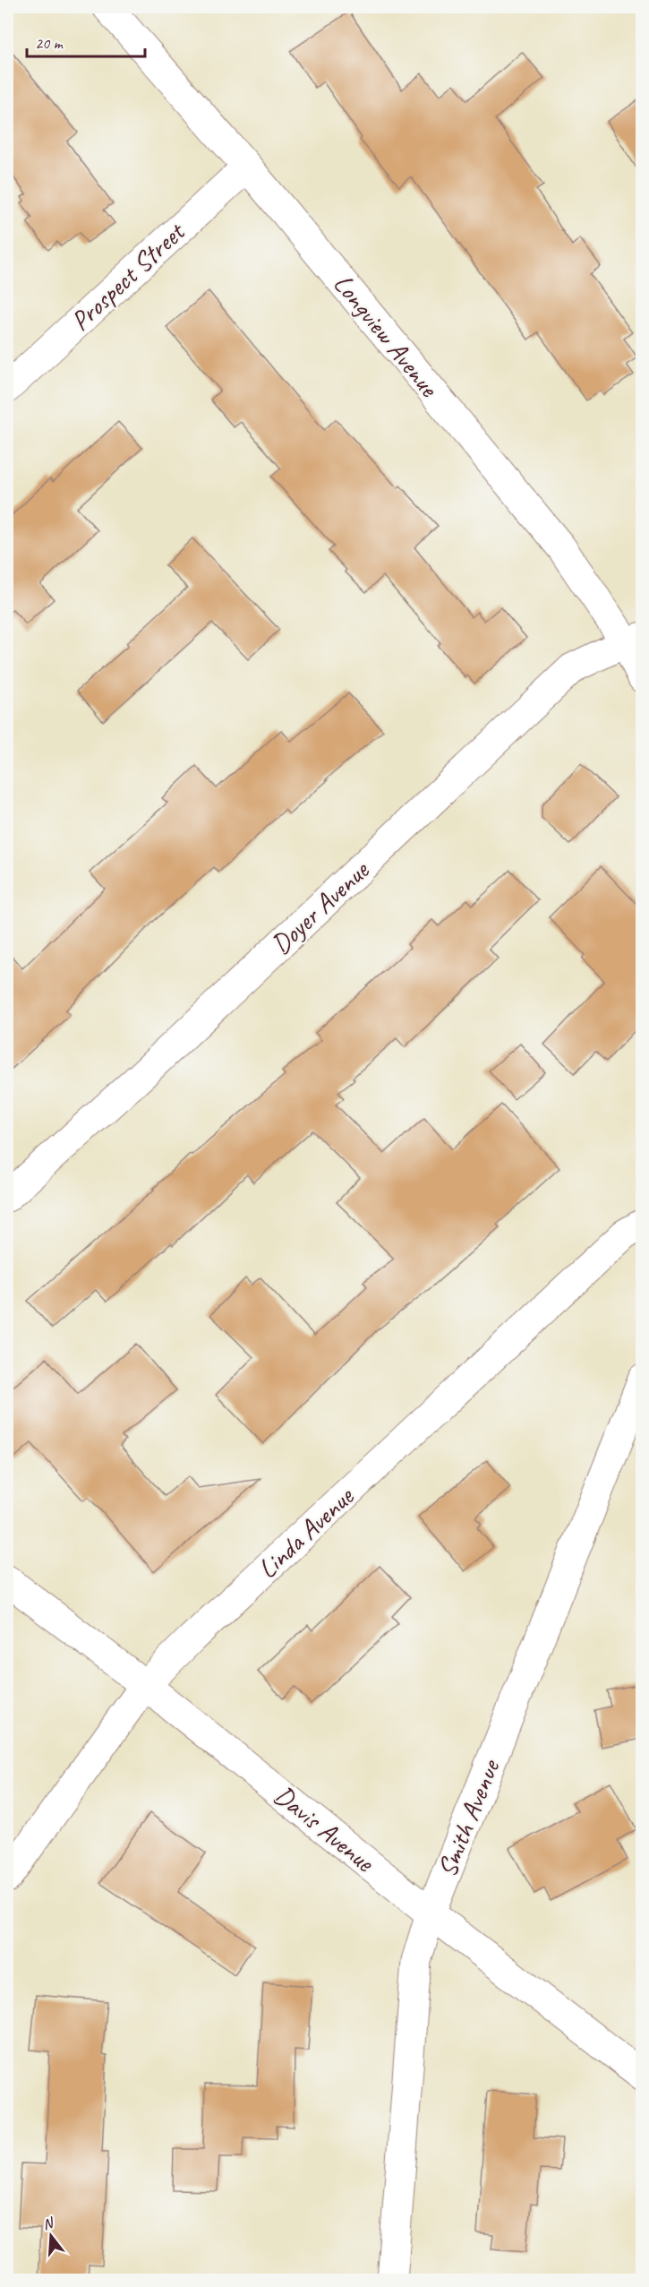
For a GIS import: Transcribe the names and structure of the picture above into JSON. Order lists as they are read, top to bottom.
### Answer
{
  "streets": {
    "street": [
      "Prospect Street",
      "Longview Avenue",
      "Doyer Avenue",
      "Linda Avenue",
      "Smith Avenue",
      "Davis Avenue"
    ]
  },
  "crossings": [
    ["Prospect Street", "Longview Avenue"],
    ["Longview Avenue", "Doyer Avenue"],
    ["Linda Avenue", "Davis Avenue"],
    ["Smith Avenue", "Davis Avenue"]
  ],
  "scale_bar": "20 m",
  "north": "top"
}
